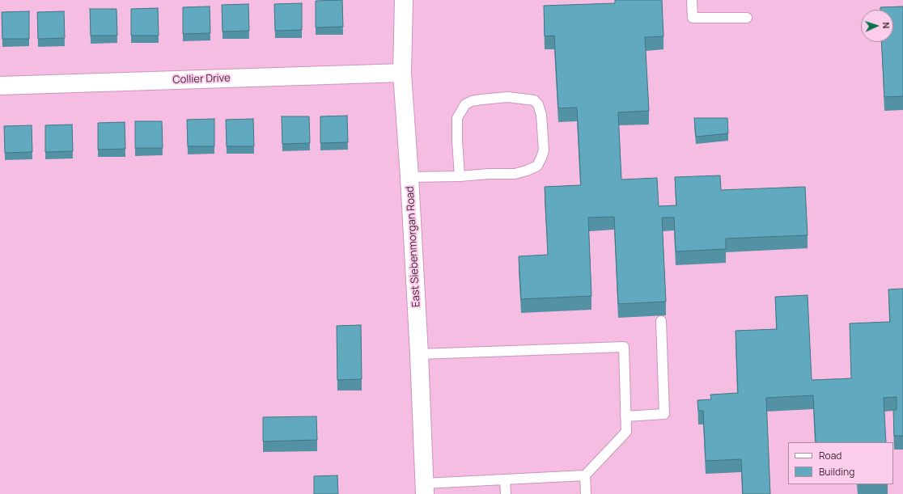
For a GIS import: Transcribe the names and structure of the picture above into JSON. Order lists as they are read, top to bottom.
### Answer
{
  "streets": {
    "street": ["Collier Drive", "East Siebenmorgan Road"]
  },
  "crossings": [
    ["Collier Drive", "East Siebenmorgan Road"]
  ],
  "legend": ["Road", "Building"],
  "north": "right"
}
